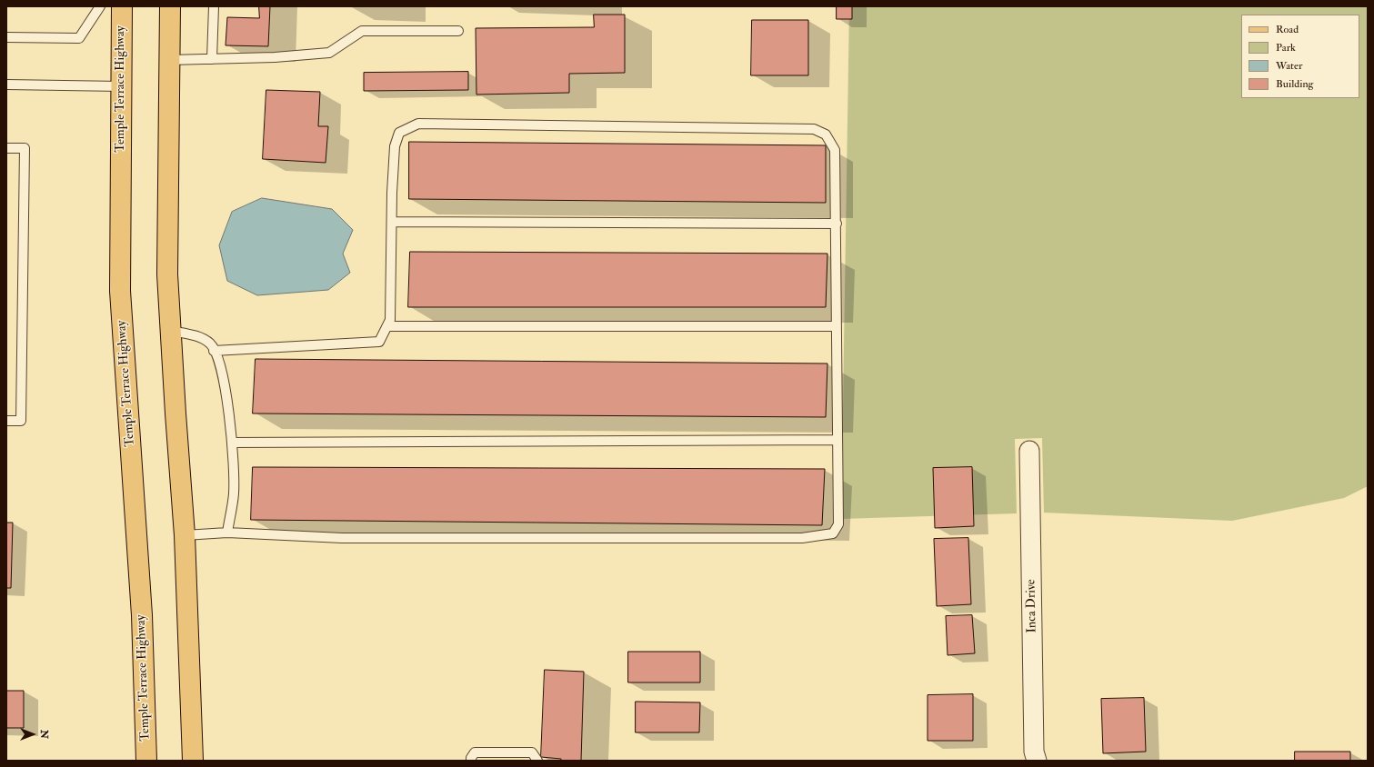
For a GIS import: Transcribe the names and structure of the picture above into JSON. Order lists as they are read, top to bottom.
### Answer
{
  "streets": {
    "main road": ["Temple Terrace Highway"],
    "street": ["Inca Drive"]
  },
  "legend": [
    "Road",
    "Park",
    "Water",
    "Building"
  ],
  "north": "right"
}
